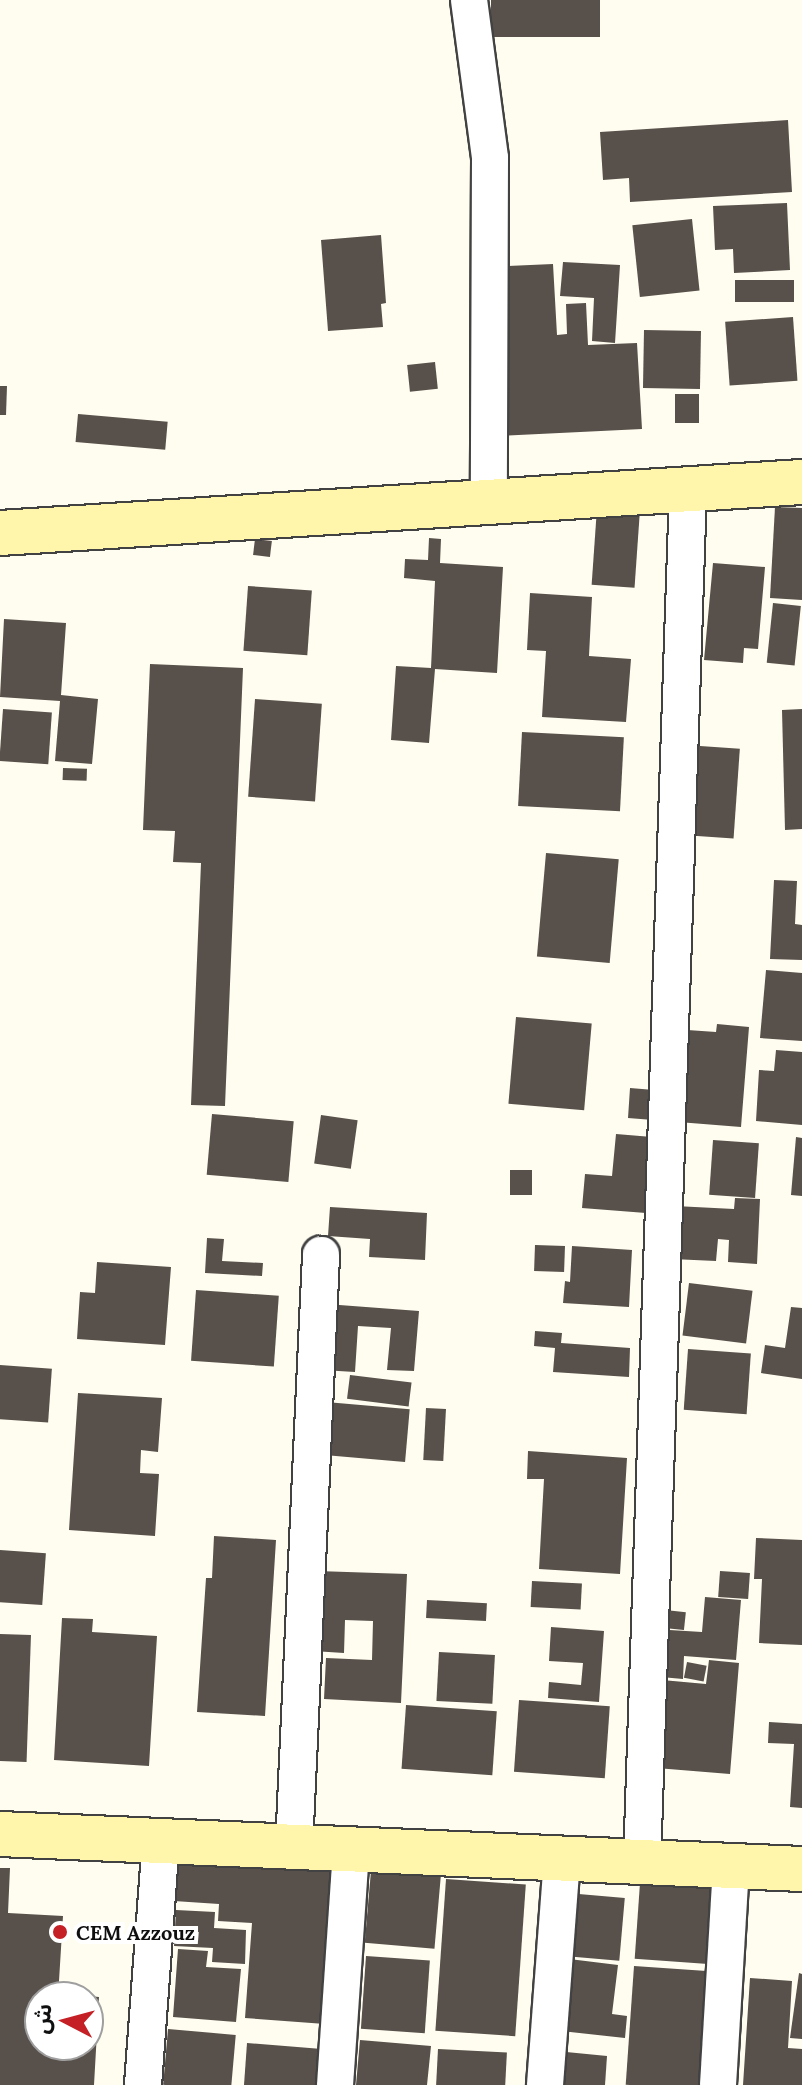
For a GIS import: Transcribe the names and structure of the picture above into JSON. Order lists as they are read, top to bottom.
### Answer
{
  "places": ["CEM Azzouz"],
  "north": "left"
}
